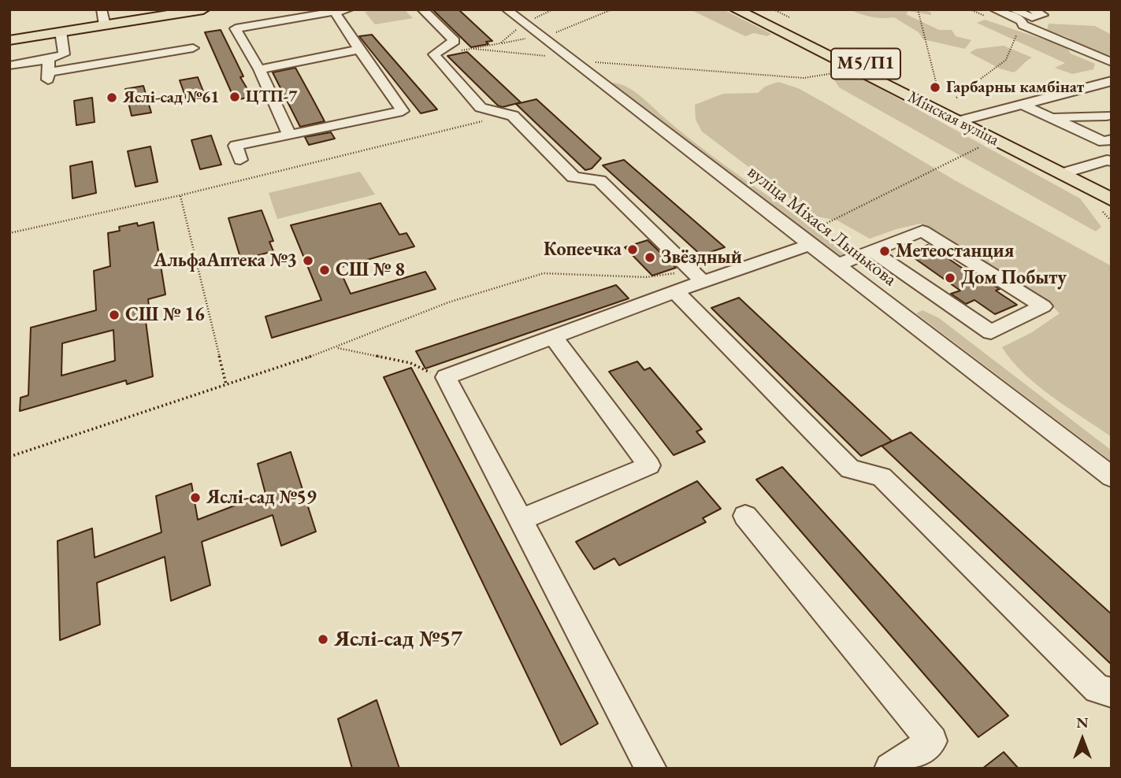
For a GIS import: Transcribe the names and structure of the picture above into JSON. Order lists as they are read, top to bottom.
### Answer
{
  "streets": {
    "main road": ["М5/П1", "Мінская вуліца"],
    "street": ["вуліца Міхася Лынькова"]
  },
  "places": [
    "Гарбарны камбінат",
    "ЦТП-7",
    "Яслі-сад №61",
    "Копеечка",
    "Метеостанция",
    "Звёздный",
    "АльфаАптека №3",
    "СШ № 8",
    "Дом Побыту",
    "СШ № 16",
    "Яслі-сад №59",
    "Яслі-сад №57"
  ],
  "north": "top"
}
